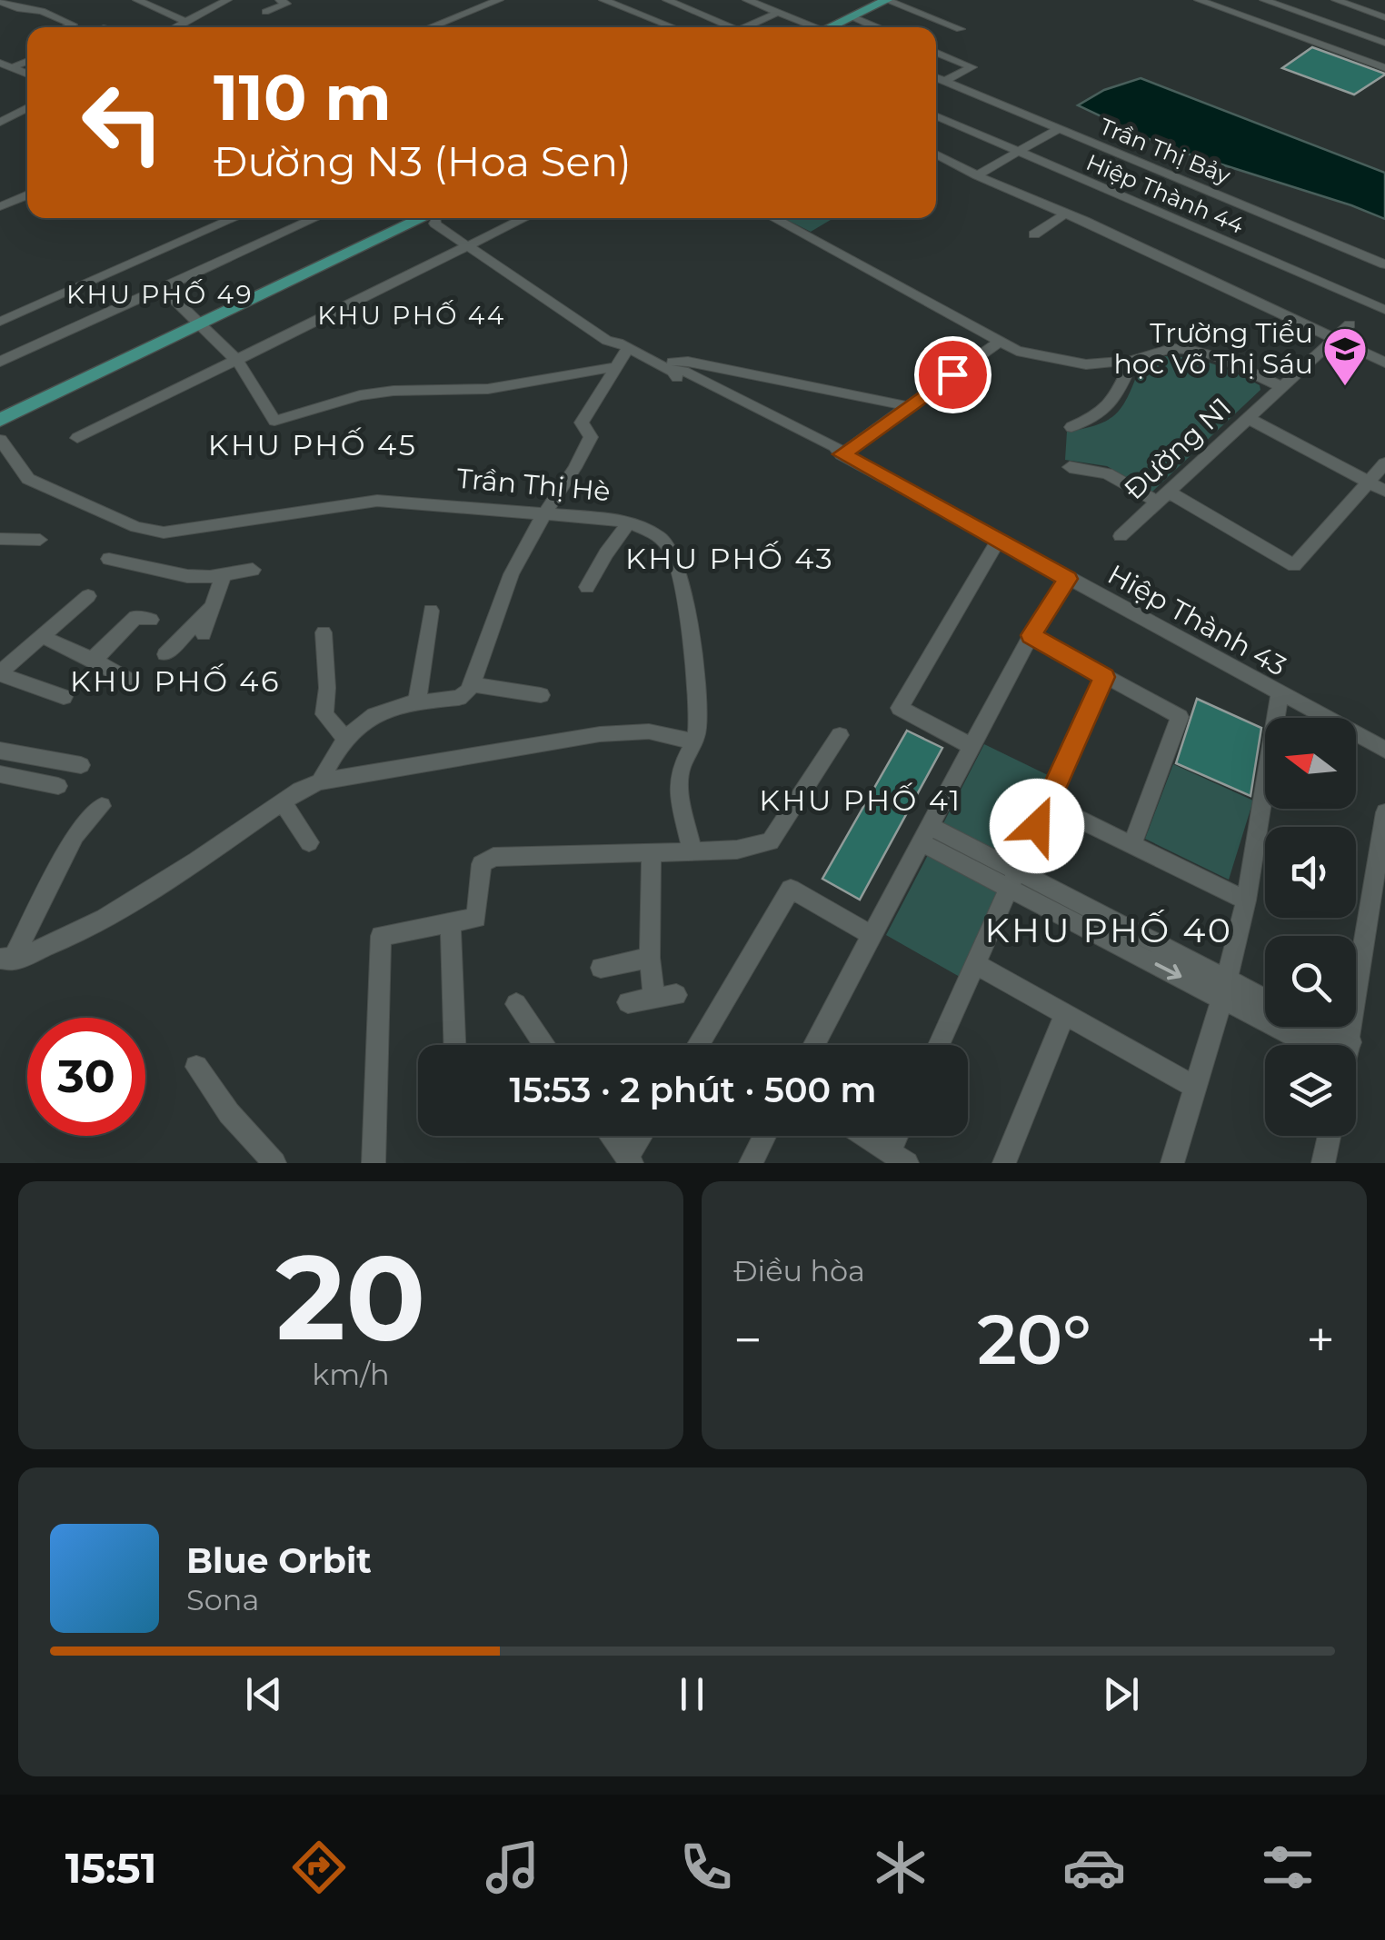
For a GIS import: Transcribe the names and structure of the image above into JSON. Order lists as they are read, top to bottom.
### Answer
{
  "streets": {
    "street": [
      "Trần Thị Bảy",
      "Hiệp Thành 44",
      "Đường N1",
      "Trần Thị Hè",
      "Hiệp Thành 43"
    ]
  },
  "districts": [
    "KHU PHỐ 49",
    "KHU PHỐ 44",
    "KHU PHỐ 45",
    "KHU PHỐ 43",
    "KHU PHỐ 46",
    "KHU PHỐ 41",
    "KHU PHỐ 40"
  ],
  "places": {
    "school or university": ["Trường Tiểu học Võ Thị Sáu"]
  },
  "north": "left",
  "page": {
    "turn": ["110 m", "Đường N3 (Hoa Sen)"],
    "limit": "30",
    "trip": "15:53 · 2 phút · 500 m",
    "tile": [
      ["20", "km/h"],
      "Điều hòa"
    ],
    "heat": ["−", "20°", "+"],
    "song": ["Blue Orbit", "Sona"],
    "tabs": "15:51"
  }
}
